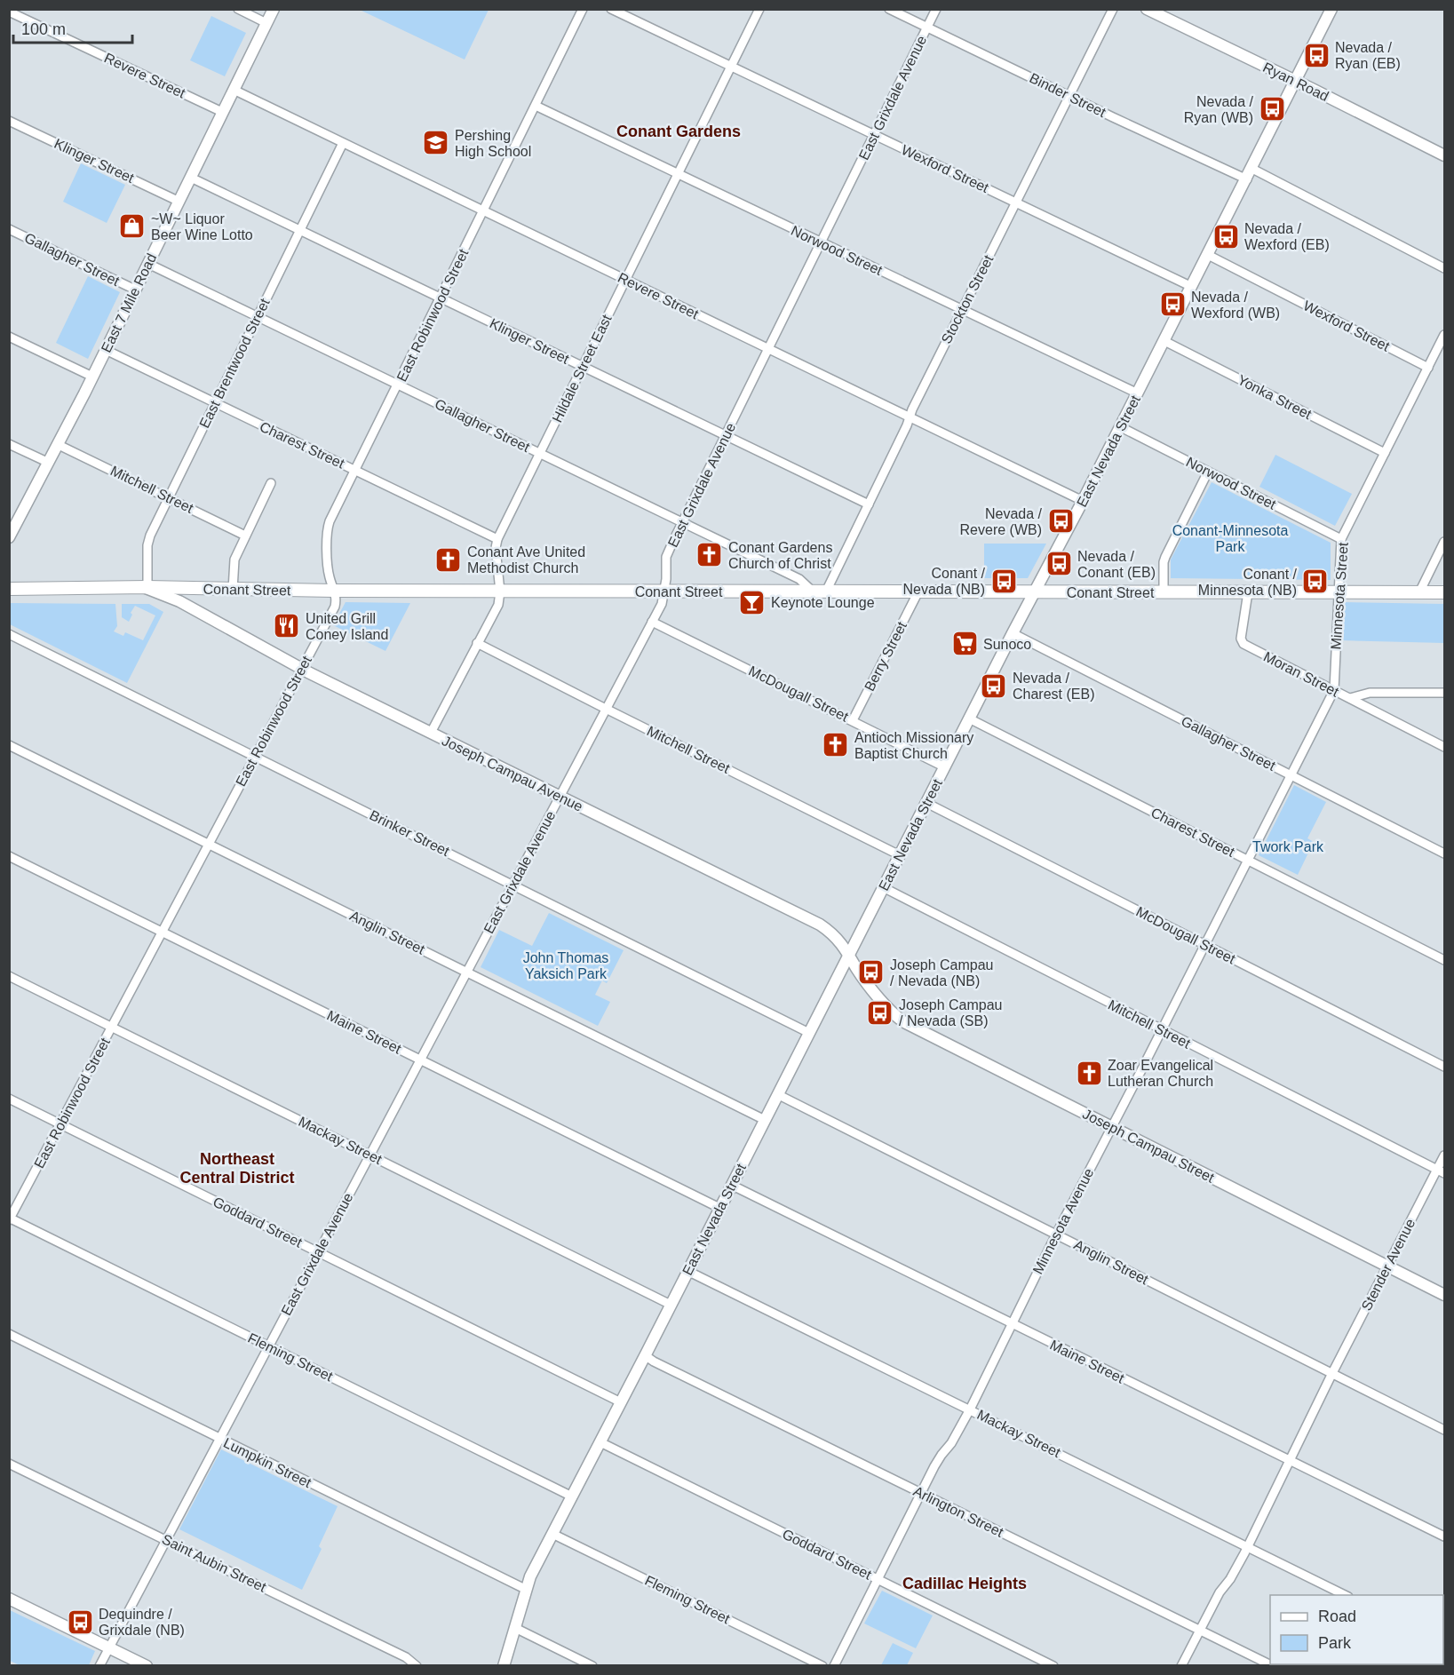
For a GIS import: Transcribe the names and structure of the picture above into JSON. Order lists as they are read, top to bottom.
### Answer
{
  "streets": {
    "main road": ["Conant Street"],
    "street": [
      "Revere Street",
      "Ryan Road",
      "Binder Street",
      "East Grixdale Avenue",
      "Klinger Street",
      "Wexford Street",
      "Norwood Street",
      "Gallagher Street",
      "Stockton Street",
      "East 7 Mile Road",
      "East Robinwood Street",
      "East Brentwood Street",
      "Hildale Street East",
      "Yonka Street",
      "Charest Street",
      "East Nevada Street",
      "Mitchell Street",
      "Minnesota Street",
      "Berry Street",
      "Moran Street",
      "McDougall Street",
      "Joseph Campau Avenue",
      "Brinker Street",
      "Anglin Street",
      "Maine Street",
      "Mackay Street",
      "Joseph Campau Street",
      "Minnesota Avenue",
      "Goddard Street",
      "Stender Avenue",
      "Fleming Street",
      "Lumpkin Street",
      "Arlington Street",
      "Saint Aubin Street"
    ]
  },
  "crossings": [
    ["Revere Street", "East Grixdale Avenue"],
    ["Revere Street", "Stockton Street"],
    ["Revere Street", "East 7 Mile Road"],
    ["Revere Street", "East Robinwood Street"],
    ["Revere Street", "East Brentwood Street"],
    ["Revere Street", "Hildale Street East"],
    ["Revere Street", "East Nevada Street"],
    ["Ryan Road", "East Nevada Street"],
    ["Binder Street", "East Grixdale Avenue"],
    ["Binder Street", "Stockton Street"],
    ["Binder Street", "East Nevada Street"],
    ["East Grixdale Avenue", "Klinger Street"],
    ["East Grixdale Avenue", "Wexford Street"],
    ["East Grixdale Avenue", "Norwood Street"],
    ["East Grixdale Avenue", "Gallagher Street"],
    ["East Grixdale Avenue", "Mitchell Street"],
    ["East Grixdale Avenue", "Conant Street"],
    ["East Grixdale Avenue", "McDougall Street"],
    ["East Grixdale Avenue", "Joseph Campau Avenue"],
    ["East Grixdale Avenue", "Brinker Street"],
    ["East Grixdale Avenue", "Anglin Street"],
    ["East Grixdale Avenue", "Maine Street"],
    ["East Grixdale Avenue", "Mackay Street"],
    ["East Grixdale Avenue", "Goddard Street"],
    ["East Grixdale Avenue", "Fleming Street"],
    ["East Grixdale Avenue", "Lumpkin Street"],
    ["East Grixdale Avenue", "Saint Aubin Street"],
    ["Klinger Street", "Stockton Street"],
    ["Klinger Street", "East 7 Mile Road"],
    ["Klinger Street", "East Robinwood Street"],
    ["Klinger Street", "East Brentwood Street"],
    ["Klinger Street", "Hildale Street East"],
    ["Wexford Street", "Stockton Street"],
    ["Wexford Street", "Hildale Street East"],
    ["Wexford Street", "East Nevada Street"],
    ["Wexford Street", "Minnesota Street"],
    ["Norwood Street", "Stockton Street"],
    ["Norwood Street", "East Robinwood Street"],
    ["Norwood Street", "Hildale Street East"],
    ["Norwood Street", "East Nevada Street"],
    ["Norwood Street", "Minnesota Street"],
    ["Gallagher Street", "East 7 Mile Road"],
    ["Gallagher Street", "East Robinwood Street"],
    ["Gallagher Street", "East Brentwood Street"],
    ["Gallagher Street", "Hildale Street East"],
    ["Gallagher Street", "East Nevada Street"],
    ["Gallagher Street", "Conant Street"],
    ["Gallagher Street", "Minnesota Street"],
    ["Gallagher Street", "Minnesota Avenue"],
    ["Stockton Street", "Conant Street"],
    ["East 7 Mile Road", "Charest Street"],
    ["East 7 Mile Road", "Mitchell Street"],
    ["East Robinwood Street", "Charest Street"],
    ["East Robinwood Street", "Conant Street"],
    ["East Robinwood Street", "Joseph Campau Avenue"],
    ["East Robinwood Street", "Brinker Street"],
    ["East Robinwood Street", "Anglin Street"],
    ["East Robinwood Street", "Maine Street"],
    ["East Robinwood Street", "Mackay Street"],
    ["East Robinwood Street", "Goddard Street"],
    ["East Robinwood Street", "Fleming Street"],
    ["East Brentwood Street", "Charest Street"],
    ["East Brentwood Street", "Mitchell Street"],
    ["East Brentwood Street", "Conant Street"],
    ["East Brentwood Street", "Joseph Campau Avenue"],
    ["Hildale Street East", "Charest Street"],
    ["Hildale Street East", "Mitchell Street"],
    ["Hildale Street East", "Conant Street"],
    ["Hildale Street East", "Joseph Campau Avenue"],
    ["Yonka Street", "East Nevada Street"],
    ["Yonka Street", "Minnesota Street"],
    ["Charest Street", "East Nevada Street"],
    ["Charest Street", "Minnesota Avenue"],
    ["East Nevada Street", "Mitchell Street"],
    ["East Nevada Street", "Conant Street"],
    ["East Nevada Street", "McDougall Street"],
    ["East Nevada Street", "Joseph Campau Avenue"],
    ["East Nevada Street", "Brinker Street"],
    ["East Nevada Street", "Anglin Street"],
    ["East Nevada Street", "Maine Street"],
    ["East Nevada Street", "Mackay Street"],
    ["East Nevada Street", "Goddard Street"],
    ["East Nevada Street", "Fleming Street"],
    ["East Nevada Street", "Lumpkin Street"],
    ["East Nevada Street", "Arlington Street"],
    ["Mitchell Street", "Minnesota Avenue"],
    ["Mitchell Street", "Stender Avenue"],
    ["Conant Street", "Minnesota Street"],
    ["Conant Street", "Berry Street"],
    ["Conant Street", "Moran Street"],
    ["Conant Street", "Joseph Campau Avenue"],
    ["Minnesota Street", "Moran Street"],
    ["Minnesota Street", "Minnesota Avenue"],
    ["Berry Street", "McDougall Street"],
    ["McDougall Street", "Minnesota Avenue"],
    ["Joseph Campau Avenue", "Joseph Campau Street"],
    ["Anglin Street", "Minnesota Avenue"],
    ["Anglin Street", "Stender Avenue"],
    ["Maine Street", "Minnesota Avenue"],
    ["Maine Street", "Stender Avenue"],
    ["Mackay Street", "Minnesota Avenue"],
    ["Joseph Campau Street", "Minnesota Avenue"],
    ["Joseph Campau Street", "Stender Avenue"],
    ["Minnesota Avenue", "Goddard Street"],
    ["Minnesota Avenue", "Arlington Street"]
  ],
  "districts": ["Conant Gardens", "Northeast Central District", "Cadillac Heights"],
  "parks": ["Conant-Minnesota Park", "Twork Park", "John Thomas Yaksich Park"],
  "places": {
    "bus stop": [
      "Nevada / Ryan (EB)",
      "Nevada / Ryan (WB)",
      "Nevada / Wexford (EB)",
      "Nevada / Wexford (WB)",
      "Nevada / Revere (WB)",
      "Nevada / Conant (EB)",
      "Conant / Nevada (NB)",
      "Conant / Minnesota (NB)",
      "Nevada / Charest (EB)",
      "Joseph Campau / Nevada (NB)",
      "Joseph Campau / Nevada (SB)",
      "Dequindre / Grixdale (NB)"
    ],
    "school or university": ["Pershing High School"],
    "shop": ["~W~ Liquor Beer Wine Lotto"],
    "church": [
      "Conant Gardens Church of Christ",
      "Conant Ave United Methodist Church",
      "Antioch Missionary Baptist Church",
      "Zoar Evangelical Lutheran Church"
    ],
    "bar": ["Keynote Lounge"],
    "restaurant": ["United Grill Coney Island"],
    "supermarket": ["Sunoco"]
  },
  "legend": ["Road", "Park"],
  "scale_bar": "100 m"
}
